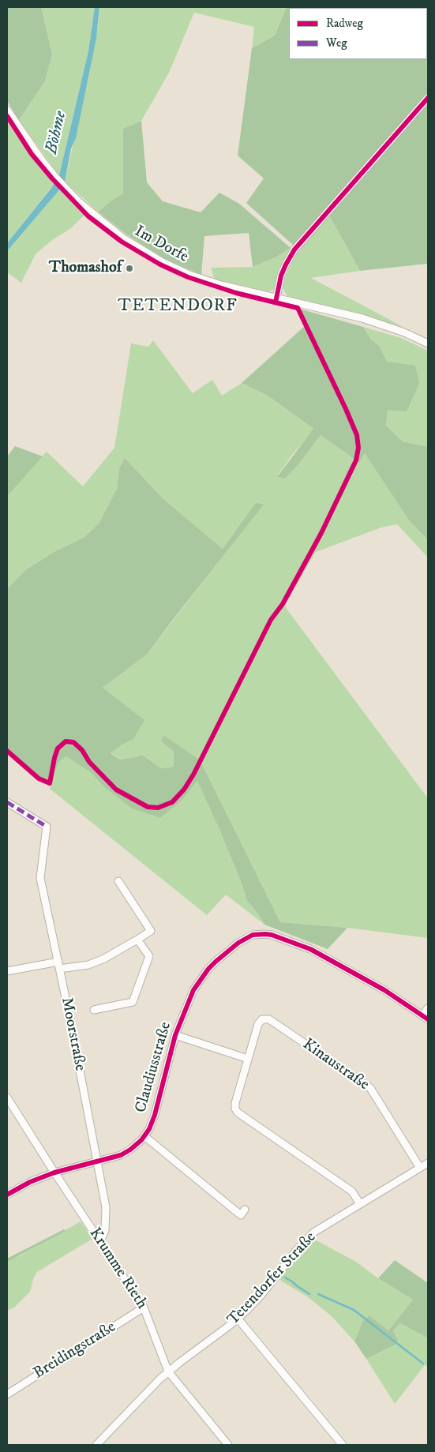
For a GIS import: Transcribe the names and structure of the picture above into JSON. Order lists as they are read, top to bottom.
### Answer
{
  "streets": {
    "street": [
      "Im Dorfe",
      "Moorstraße",
      "Kinaustraße",
      "Claudiusstraße",
      "Krumme Rieth",
      "Tetendorfer Straße",
      "Breidingstraße"
    ]
  },
  "crossings": [
    ["Moorstraße", "Claudiusstraße"],
    ["Moorstraße", "Krumme Rieth"],
    ["Kinaustraße", "Tetendorfer Straße"],
    ["Claudiusstraße", "Krumme Rieth"],
    ["Krumme Rieth", "Tetendorfer Straße"],
    ["Krumme Rieth", "Breidingstraße"]
  ],
  "districts": ["TETENDORF"],
  "water": ["Böhme"],
  "places": ["Thomashof"],
  "legend": ["Radweg", "Weg"]
}
